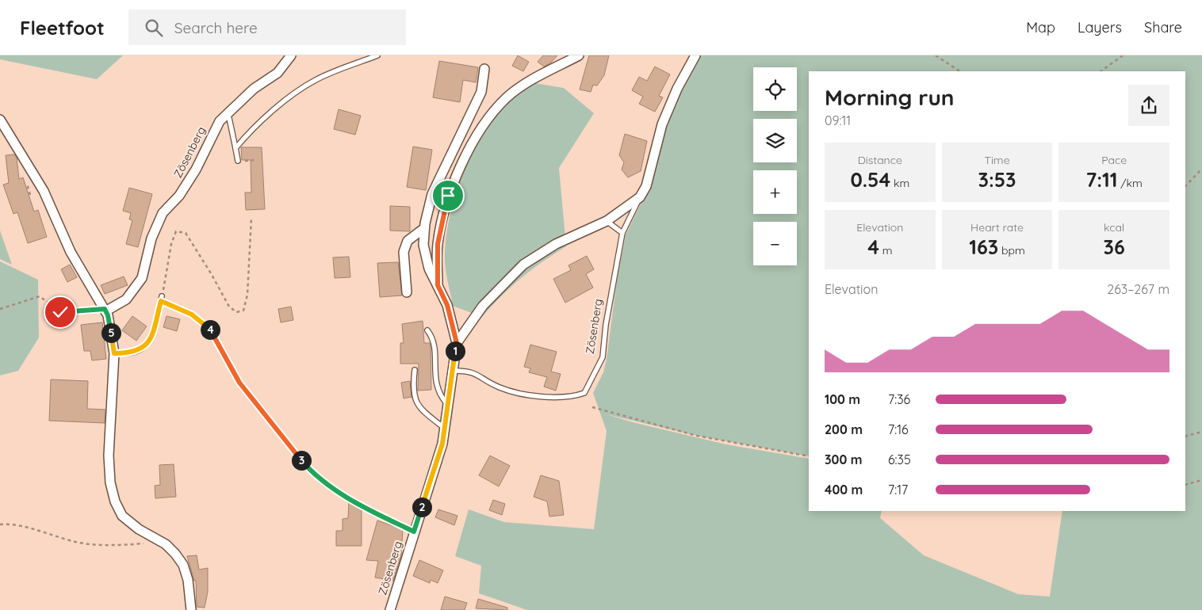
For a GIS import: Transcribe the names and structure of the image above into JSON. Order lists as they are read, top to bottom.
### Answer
{
  "streets": {
    "street": ["Zösenberg"]
  },
  "page": {
    "header": "Fleetfoot",
    "search": "Search here",
    "nav": ["Map", "Layers", "Share"],
    "map_buttons": ["+", "−"],
    "heading": ["Morning run", "09:11"],
    "stats": [
      ["Distance", "0.54 km"],
      ["Time", "3:53"],
      ["Pace", "7:11 /km"],
      ["Elevation", "4 m"],
      ["Heart rate", "163 bpm"],
      ["kcal", "36"]
    ],
    "chart": ["Elevation", "263–267 m"],
    "pins": [
      "4",
      "5",
      "1",
      "3",
      "2"
    ],
    "list": [
      {
        "name": "100 m",
        "note": "7:36"
      },
      {
        "name": "200 m",
        "note": "7:16"
      },
      {
        "name": "300 m",
        "note": "6:35"
      },
      {
        "name": "400 m",
        "note": "7:17"
      }
    ]
  }
}
